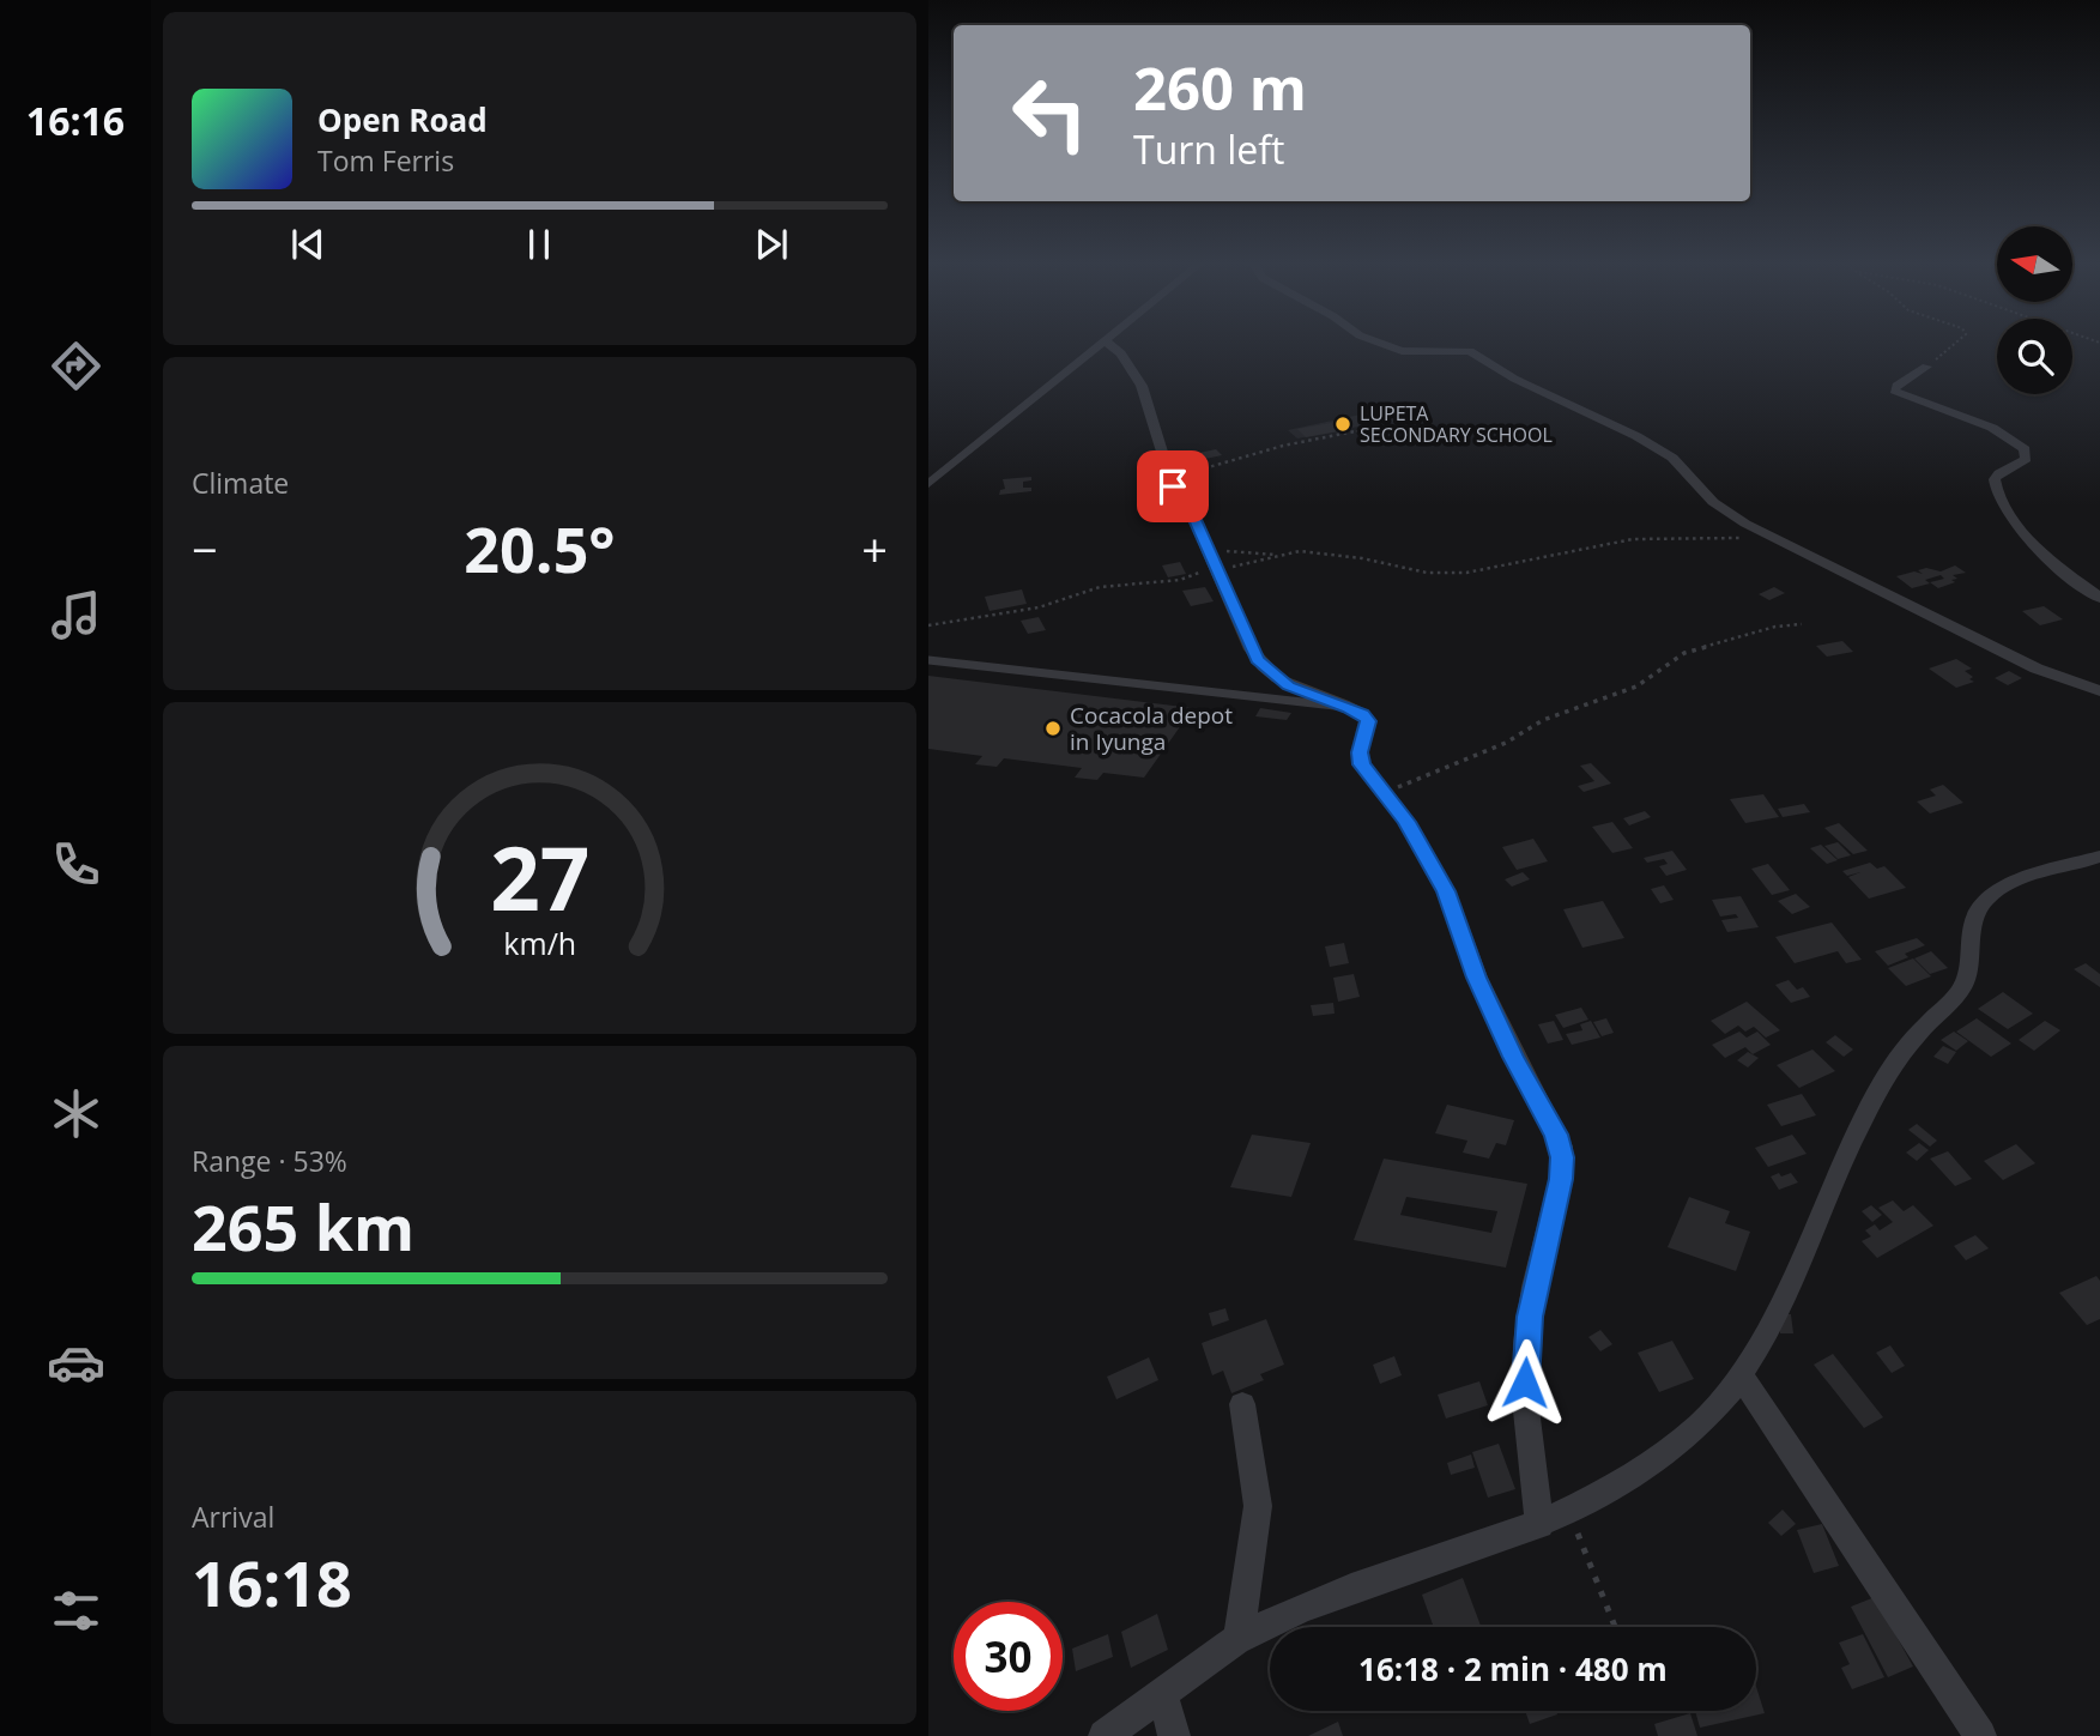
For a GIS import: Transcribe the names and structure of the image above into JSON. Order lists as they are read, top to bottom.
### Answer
{
  "places": ["LUPETA SECONDARY SCHOOL", "Cocacola depot in Iyunga"],
  "north": "left",
  "page": {
    "tabs": "16:16",
    "turn": ["260 m", "Turn left"],
    "song": ["Open Road", "Tom Ferris"],
    "tile": [
      "Climate",
      ["Range · 53%", "265 km"],
      ["Arrival", "16:18"]
    ],
    "heat": ["−", "20.5°", "+"],
    "limit": "30",
    "trip": "16:18 · 2 min · 480 m",
    "gauge": ["27", "km/h"]
  }
}
